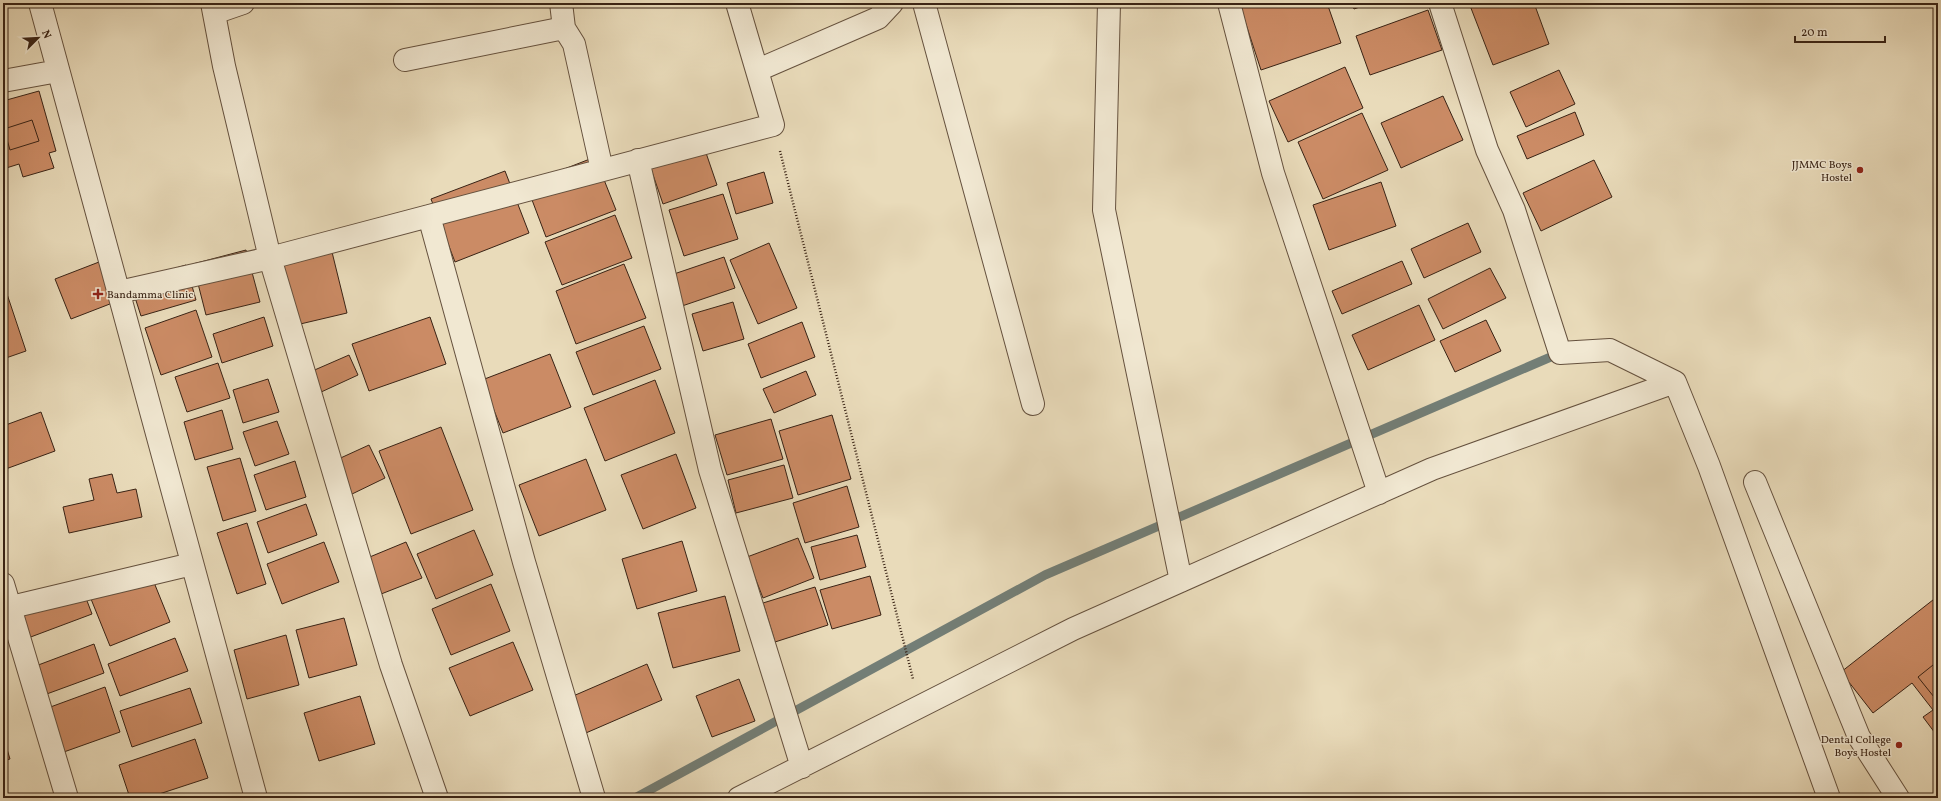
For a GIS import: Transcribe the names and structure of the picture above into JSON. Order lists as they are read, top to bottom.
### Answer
{
  "places": {
    "other": ["JJMMC Boys Hostel", "Dental College Boys Hostel"],
    "health": ["Bandamma Clinic"]
  },
  "scale_bar": "20 m",
  "north": "top right"
}
